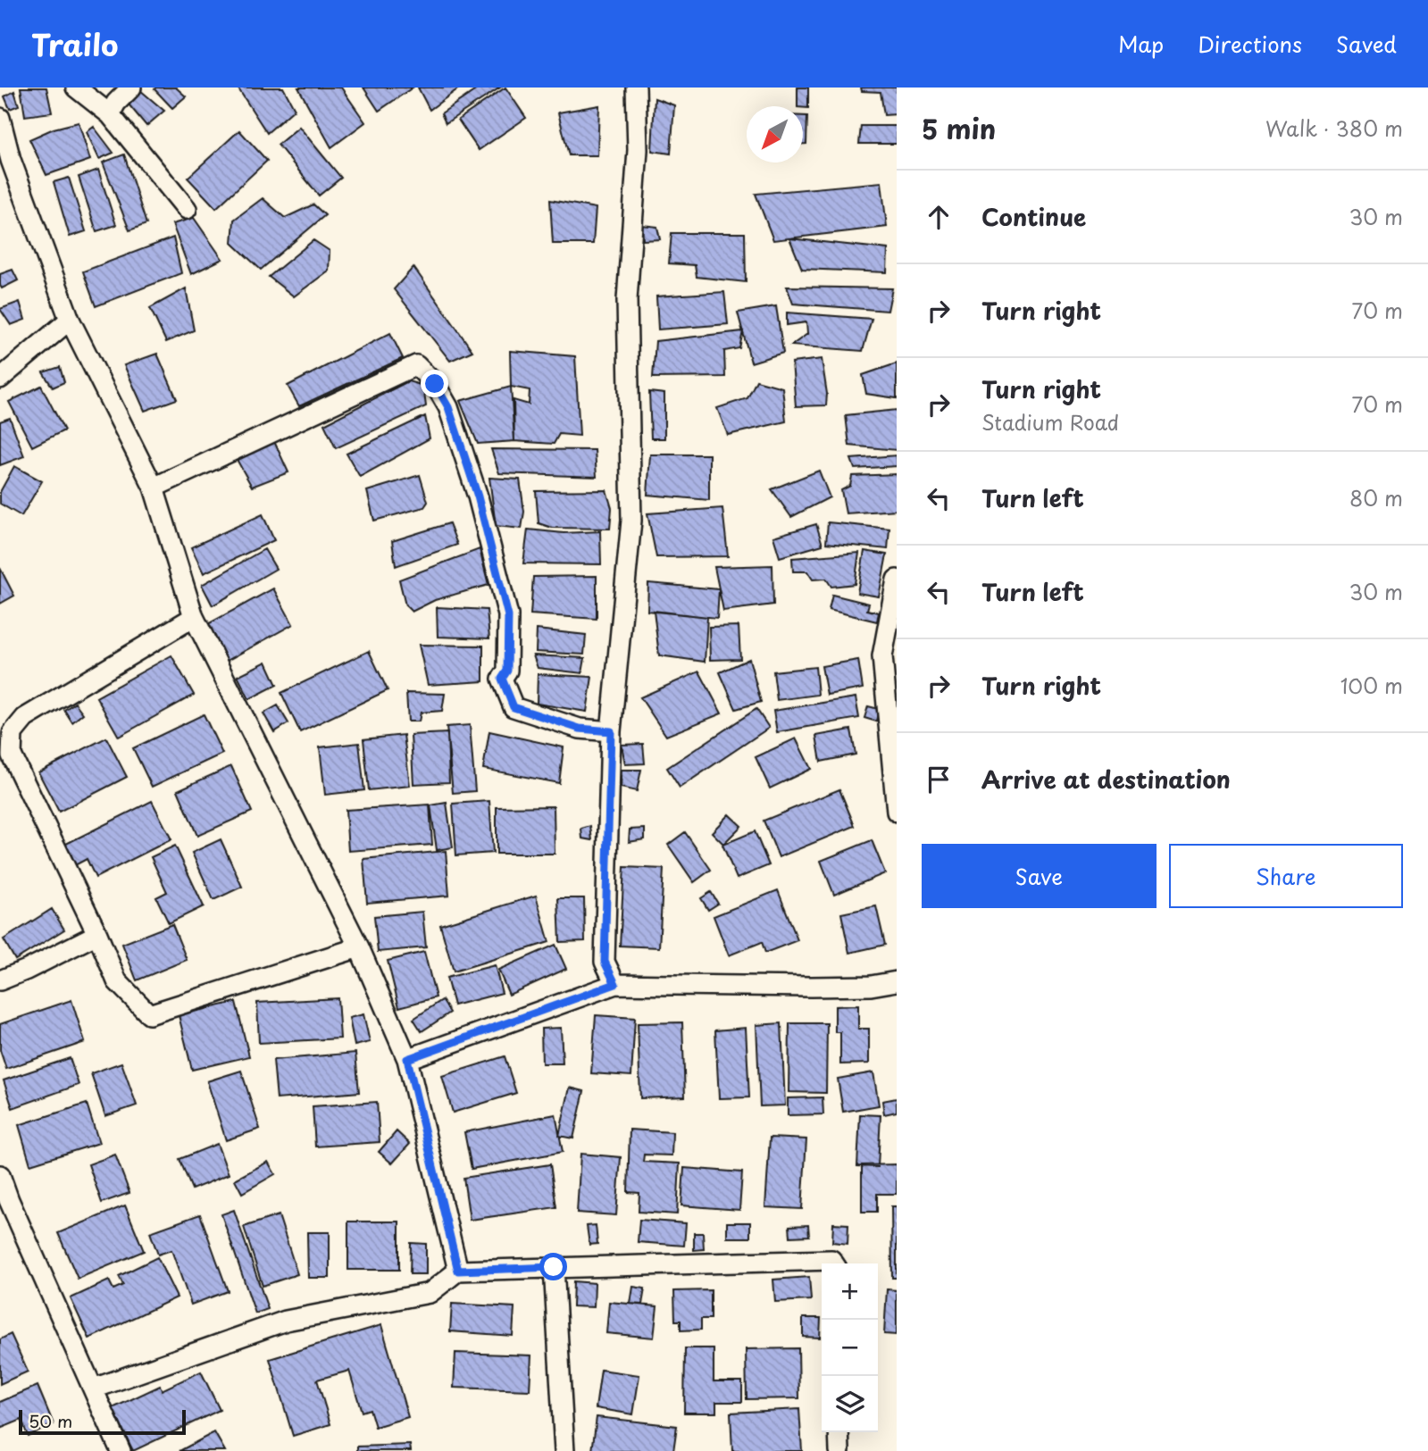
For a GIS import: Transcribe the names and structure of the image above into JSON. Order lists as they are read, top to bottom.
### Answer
{
  "scale_bar": "50 m",
  "north": "bottom left",
  "page": {
    "header": "Trailo",
    "nav": ["Map", "Directions", "Saved"],
    "heading": ["5 min", "Walk · 380 m"],
    "list": [
      ["Continue", "30 m"],
      ["Turn right", "70 m"],
      ["Turn right", "Stadium Road", "70 m"],
      ["Turn left", "80 m"],
      ["Turn left", "30 m"],
      ["Turn right", "100 m"],
      "Arrive at destination"
    ],
    "buttons": ["Save", "Share"],
    "map_buttons": ["+", "−"],
    "scale": "50 m"
  }
}
